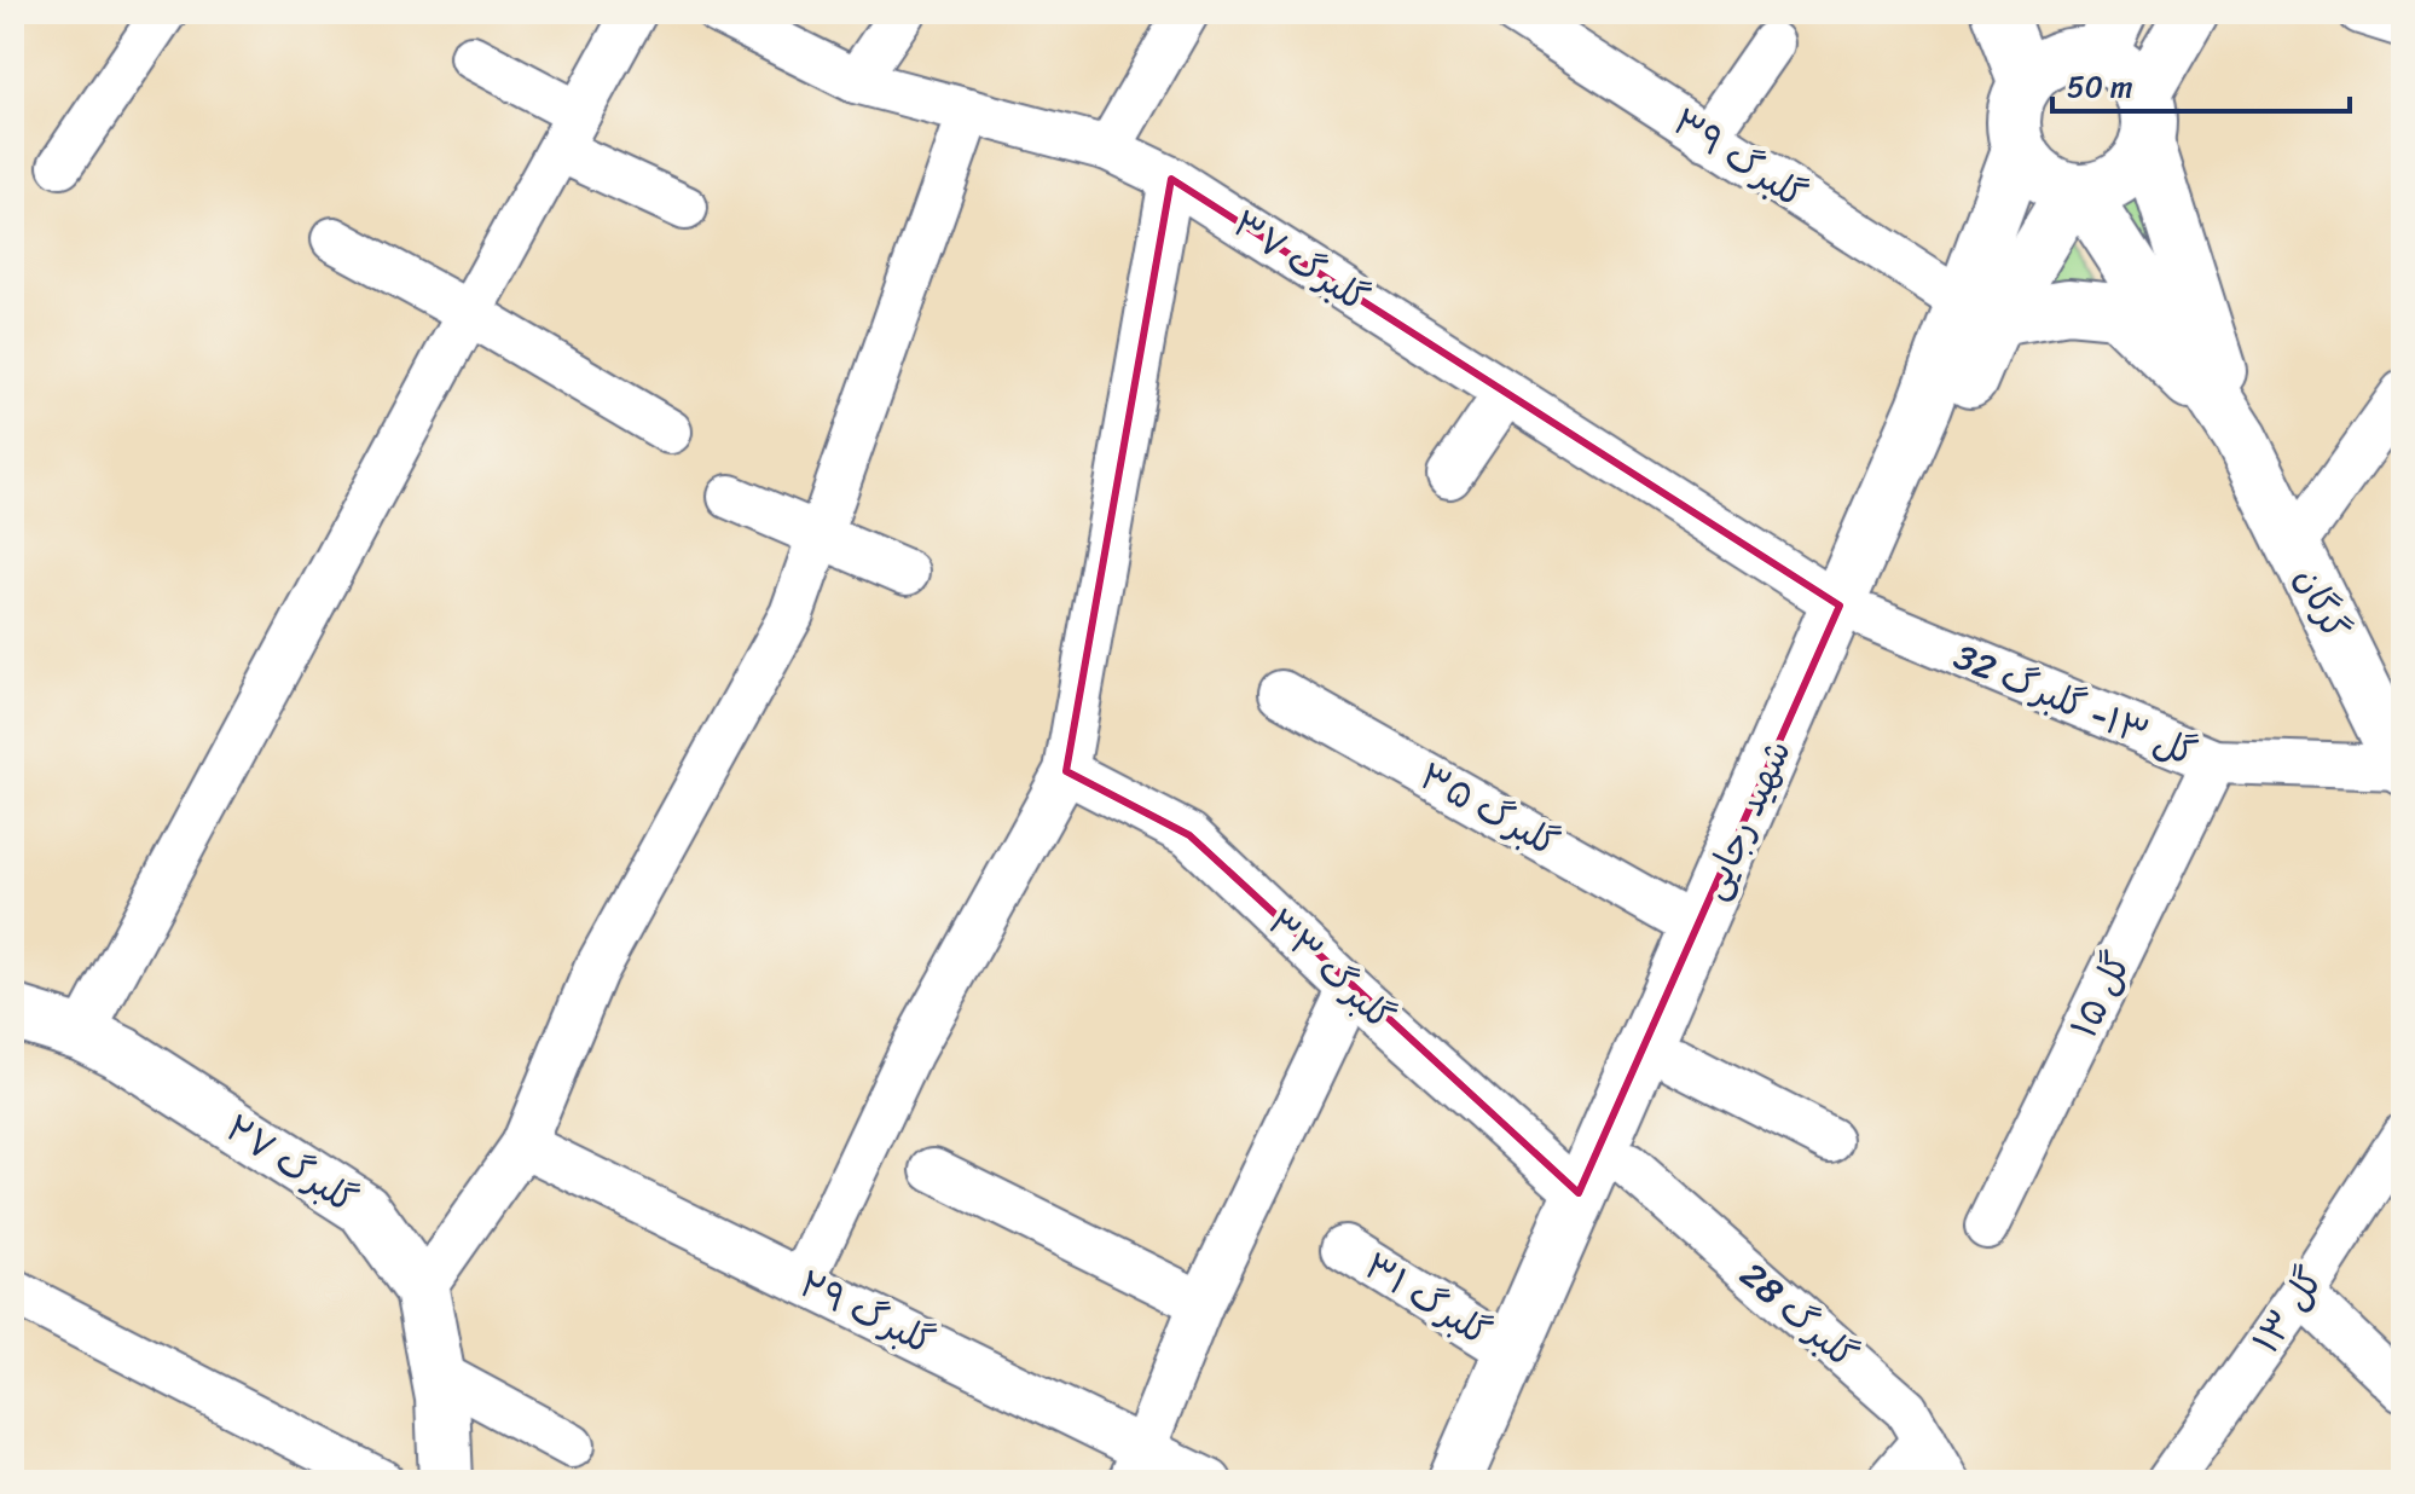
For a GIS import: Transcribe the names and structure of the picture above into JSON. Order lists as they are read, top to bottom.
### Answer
{
  "streets": {
    "main road": ["گرگان", "شهید رجایی", "گلبرگ ۲۷"],
    "street": [
      "گلبرگ ۳۹",
      "گلبرگ ۳۷",
      "گل ۱۳- گلبرگ 32",
      "گلبرگ ۳۵",
      "گلبرگ ۳۳",
      "گل ۱۵",
      "گلبرگ ۳۱",
      "گل ۱۳",
      "گلبرگ ۲۹",
      "گلبرگ 28"
    ]
  },
  "crossings": [
    ["گلبرگ ۳۹", "شهید رجایی"],
    ["گلبرگ ۳۷", "گل ۱۳- گلبرگ 32"],
    ["گلبرگ ۳۷", "شهید رجایی"],
    ["گرگان", "گل ۱۳- گلبرگ 32"],
    ["گل ۱۳- گلبرگ 32", "شهید رجایی"],
    ["گل ۱۳- گلبرگ 32", "گل ۱۵"],
    ["گلبرگ ۳۵", "شهید رجایی"],
    ["شهید رجایی", "گلبرگ ۳۳"],
    ["شهید رجایی", "گلبرگ ۳۱"],
    ["شهید رجایی", "گلبرگ 28"]
  ],
  "scale_bar": "50 m"
}
